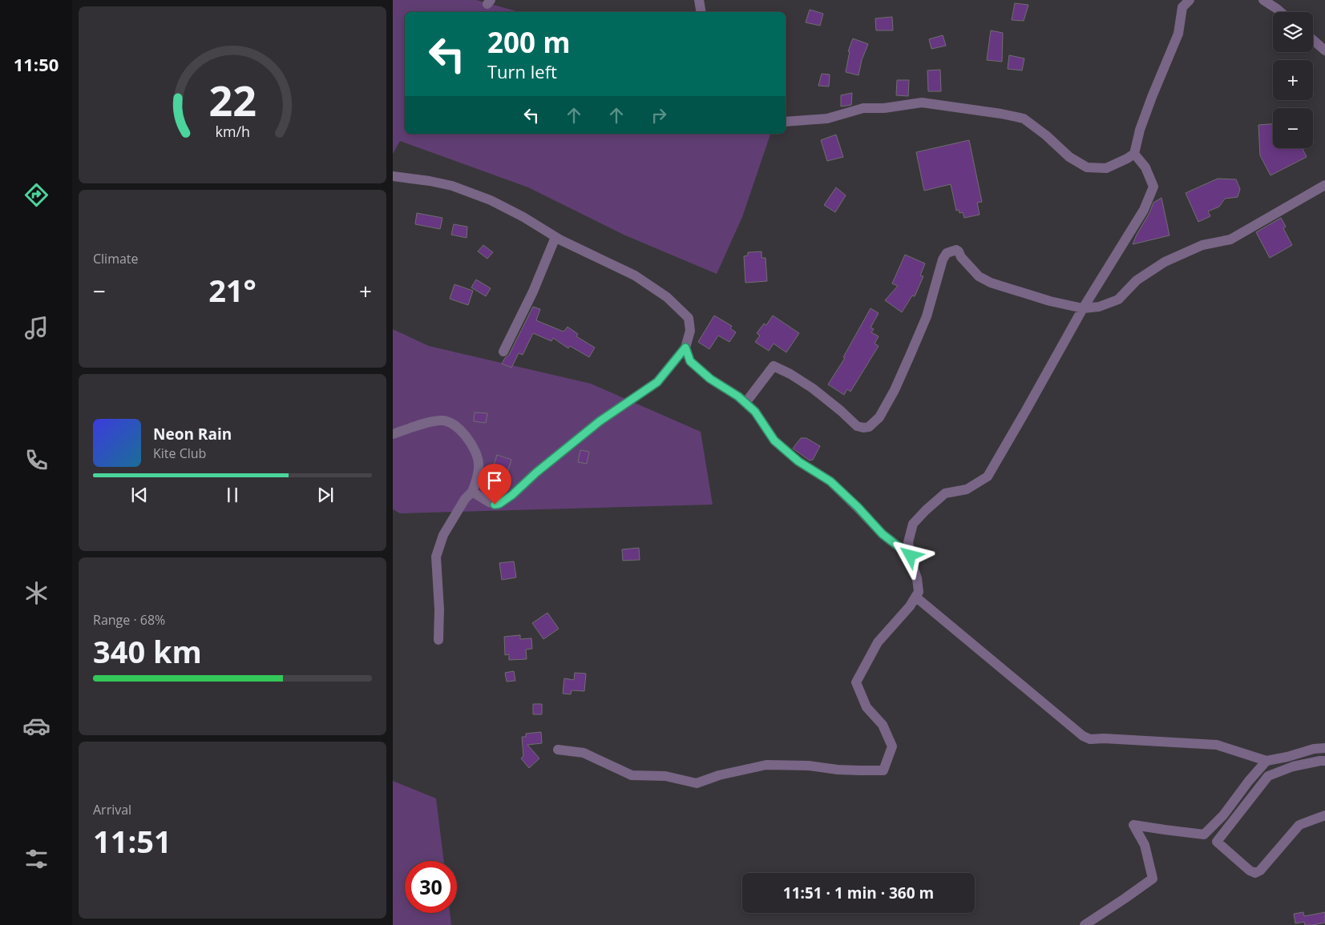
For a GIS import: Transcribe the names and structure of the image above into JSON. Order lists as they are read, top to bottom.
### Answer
{
  "page": {
    "tabs": "11:50",
    "map_buttons": ["+", "−"],
    "turn": ["200 m", "Turn left"],
    "tile": [
      "Climate",
      ["Range · 68%", "340 km"],
      ["Arrival", "11:51"]
    ],
    "heat": ["−", "21°", "+"],
    "song": ["Neon Rain", "Kite Club"],
    "limit": "30",
    "trip": "11:51 · 1 min · 360 m",
    "gauge": ["22", "km/h"]
  }
}
